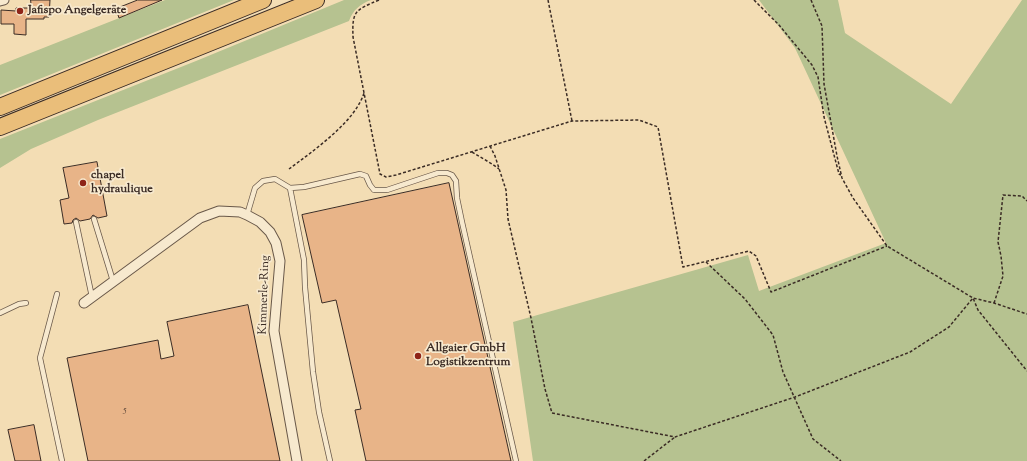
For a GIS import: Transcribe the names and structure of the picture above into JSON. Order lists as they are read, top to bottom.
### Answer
{
  "streets": {
    "street": ["Kimmerle-Ring"]
  },
  "places": ["Jafispo Angelgeräte", "chapel hydraulique", "Allgaier GmbH Logistikzentrum"],
  "house_numbers": ["5"]
}
